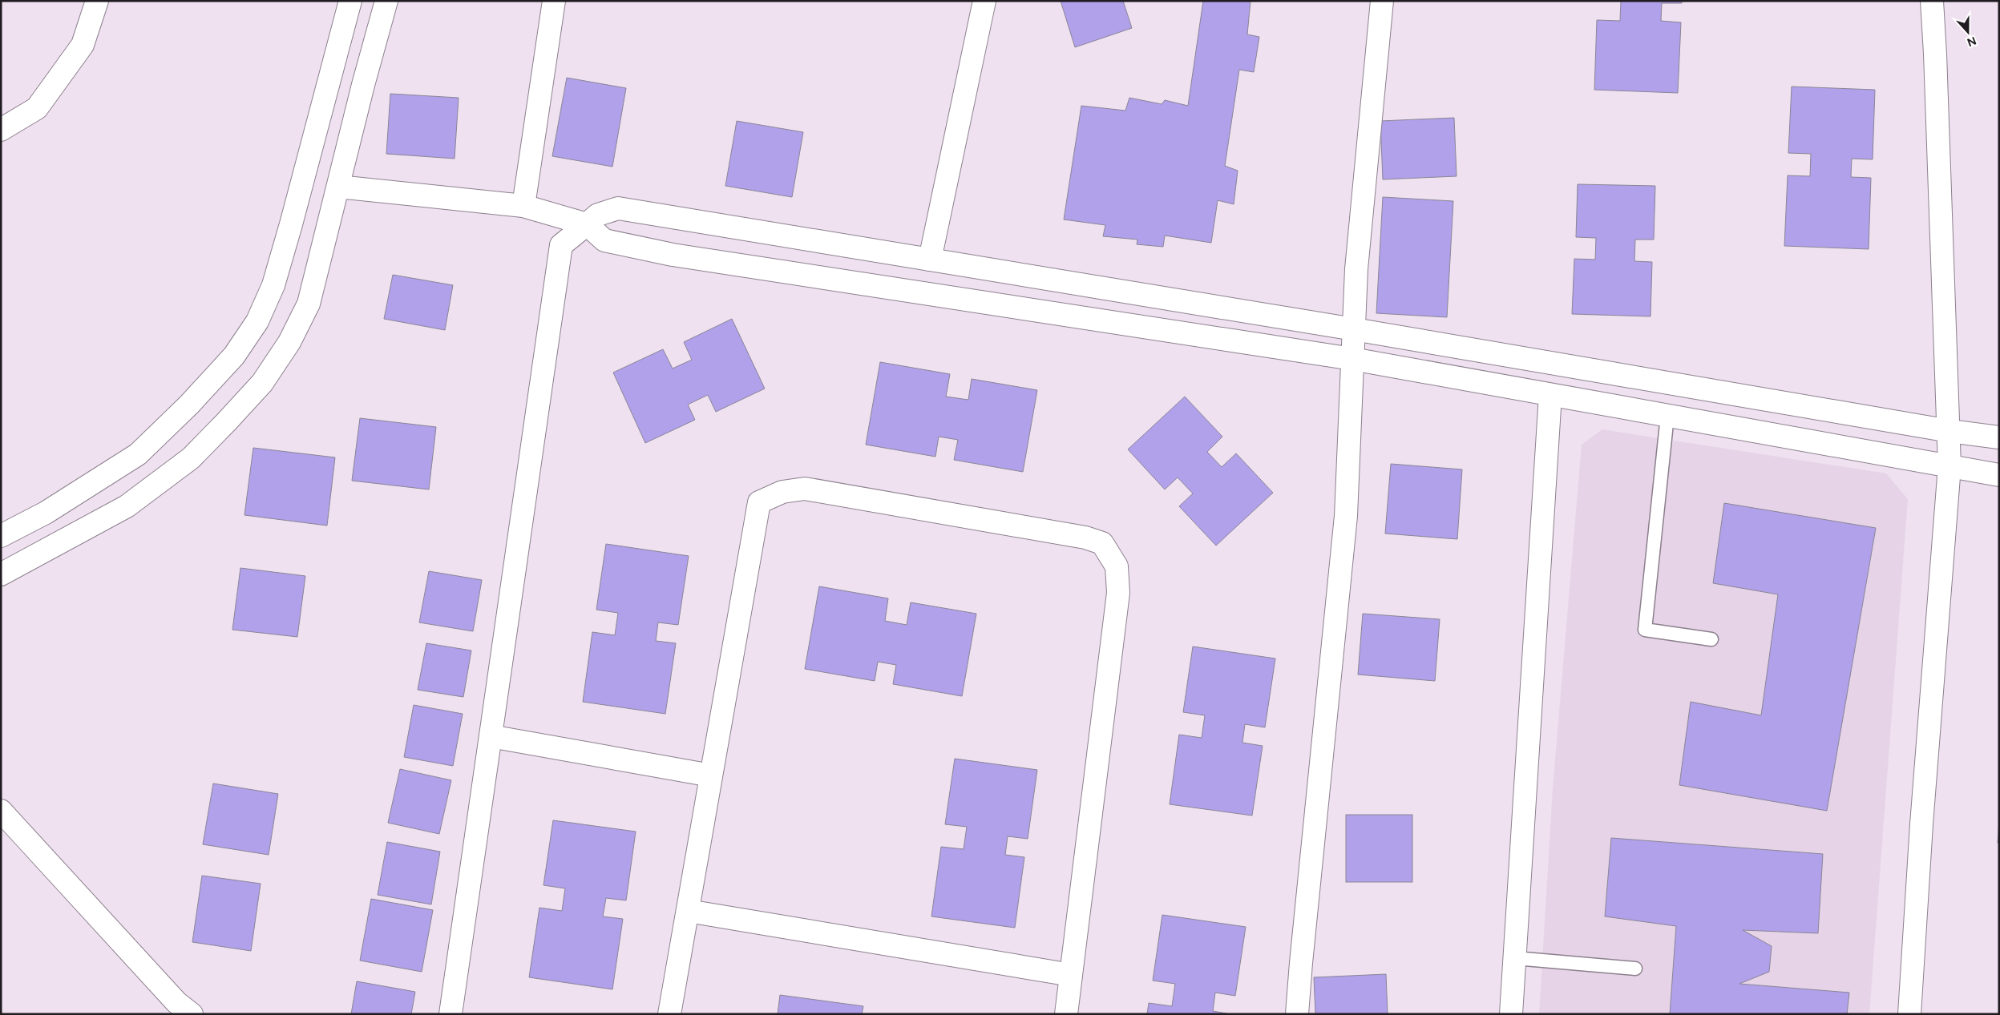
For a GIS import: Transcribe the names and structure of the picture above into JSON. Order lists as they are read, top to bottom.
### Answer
{
  "north": "bottom"
}
